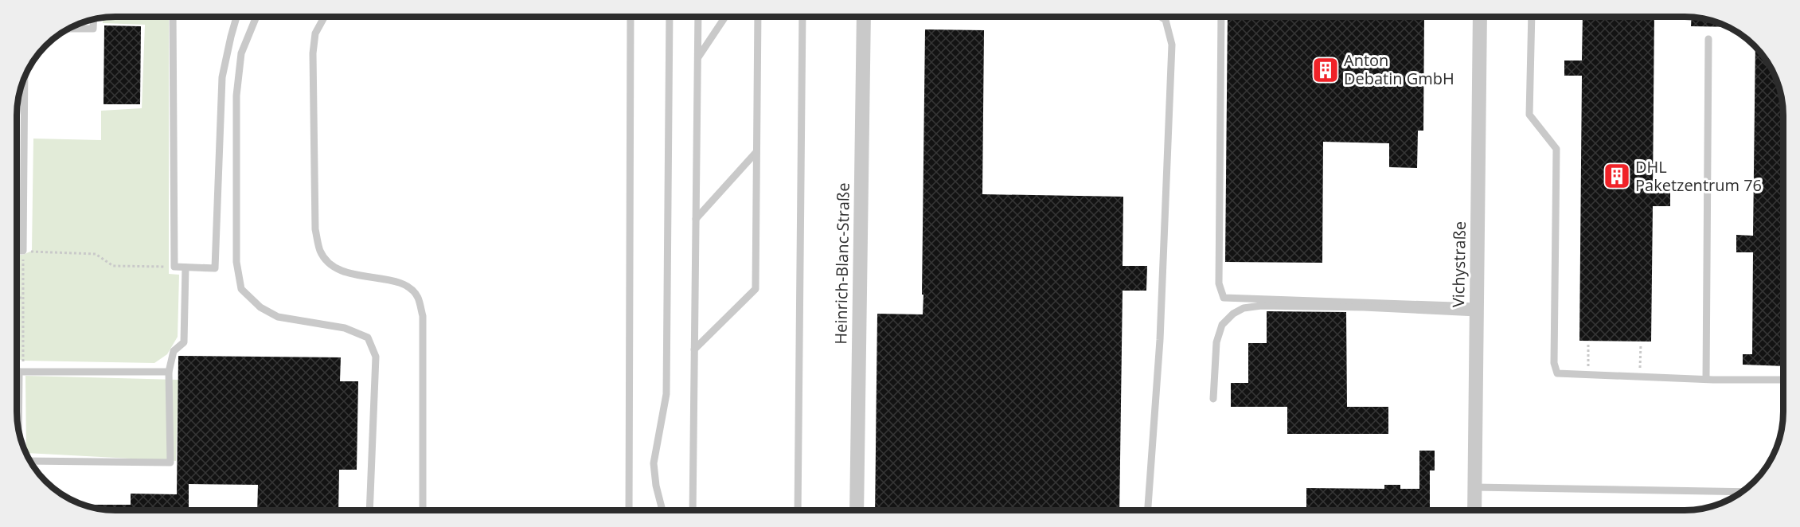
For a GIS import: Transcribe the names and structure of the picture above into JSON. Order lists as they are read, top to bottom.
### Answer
{
  "streets": {
    "street": ["Heinrich-Blanc-Straße", "Vichystraße"]
  },
  "places": {
    "building": ["Anton Debatin GmbH", "DHL Paketzentrum 76"]
  }
}
